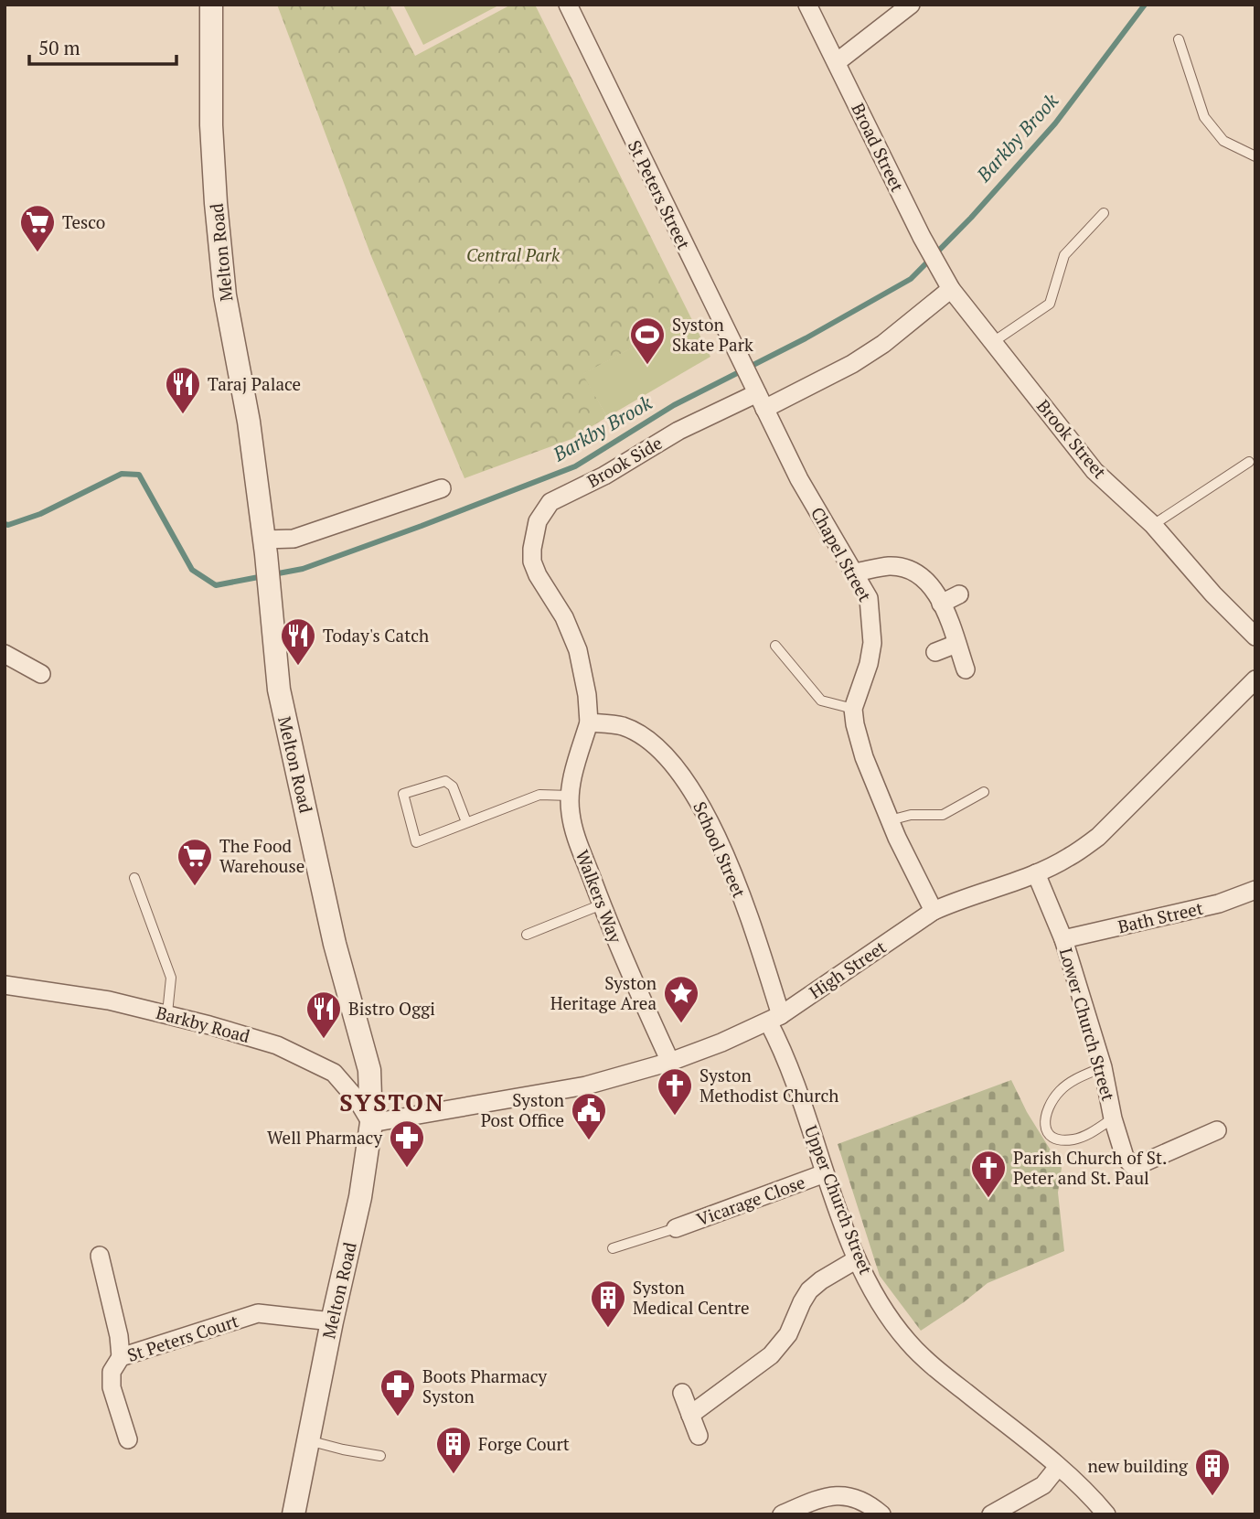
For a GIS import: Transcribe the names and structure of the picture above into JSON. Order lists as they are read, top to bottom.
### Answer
{
  "streets": {
    "street": [
      "Broad Street",
      "St Peters Street",
      "Melton Road",
      "Brook Street",
      "Brook Side",
      "Chapel Street",
      "School Street",
      "Walkers Way",
      "Bath Street",
      "High Street",
      "Barkby Road",
      "Lower Church Street",
      "Upper Church Street",
      "Vicarage Close",
      "St Peters Court"
    ]
  },
  "crossings": [
    ["Broad Street", "Brook Street"],
    ["Broad Street", "Brook Side"],
    ["St Peters Street", "Brook Side"],
    ["St Peters Street", "Chapel Street"],
    ["Melton Road", "High Street"],
    ["Melton Road", "Barkby Road"],
    ["Melton Road", "St Peters Court"],
    ["Brook Street", "Brook Side"],
    ["Brook Side", "Chapel Street"],
    ["Brook Side", "School Street"],
    ["Brook Side", "Walkers Way"],
    ["School Street", "Walkers Way"],
    ["School Street", "High Street"],
    ["School Street", "Upper Church Street"],
    ["Walkers Way", "High Street"],
    ["Bath Street", "Lower Church Street"],
    ["High Street", "Barkby Road"],
    ["High Street", "Lower Church Street"],
    ["High Street", "Upper Church Street"],
    ["Upper Church Street", "Vicarage Close"]
  ],
  "districts": ["SYSTON"],
  "water": ["Barkby Brook"],
  "parks": ["Central Park"],
  "places": {
    "supermarket": ["Tesco", "The Food Warehouse"],
    "sports": ["Syston Skate Park"],
    "restaurant": ["Taraj Palace", "Today's Catch", "Bistro Oggi"],
    "place": ["Syston Heritage Area"],
    "church": ["Syston Methodist Church", "Parish Church of St. Peter and St. Paul"],
    "public building": ["Syston Post Office"],
    "pharmacy": ["Well Pharmacy", "Boots Pharmacy Syston"],
    "building": ["Syston Medical Centre", "Forge Court", "new building"]
  },
  "scale_bar": "50 m"
}
